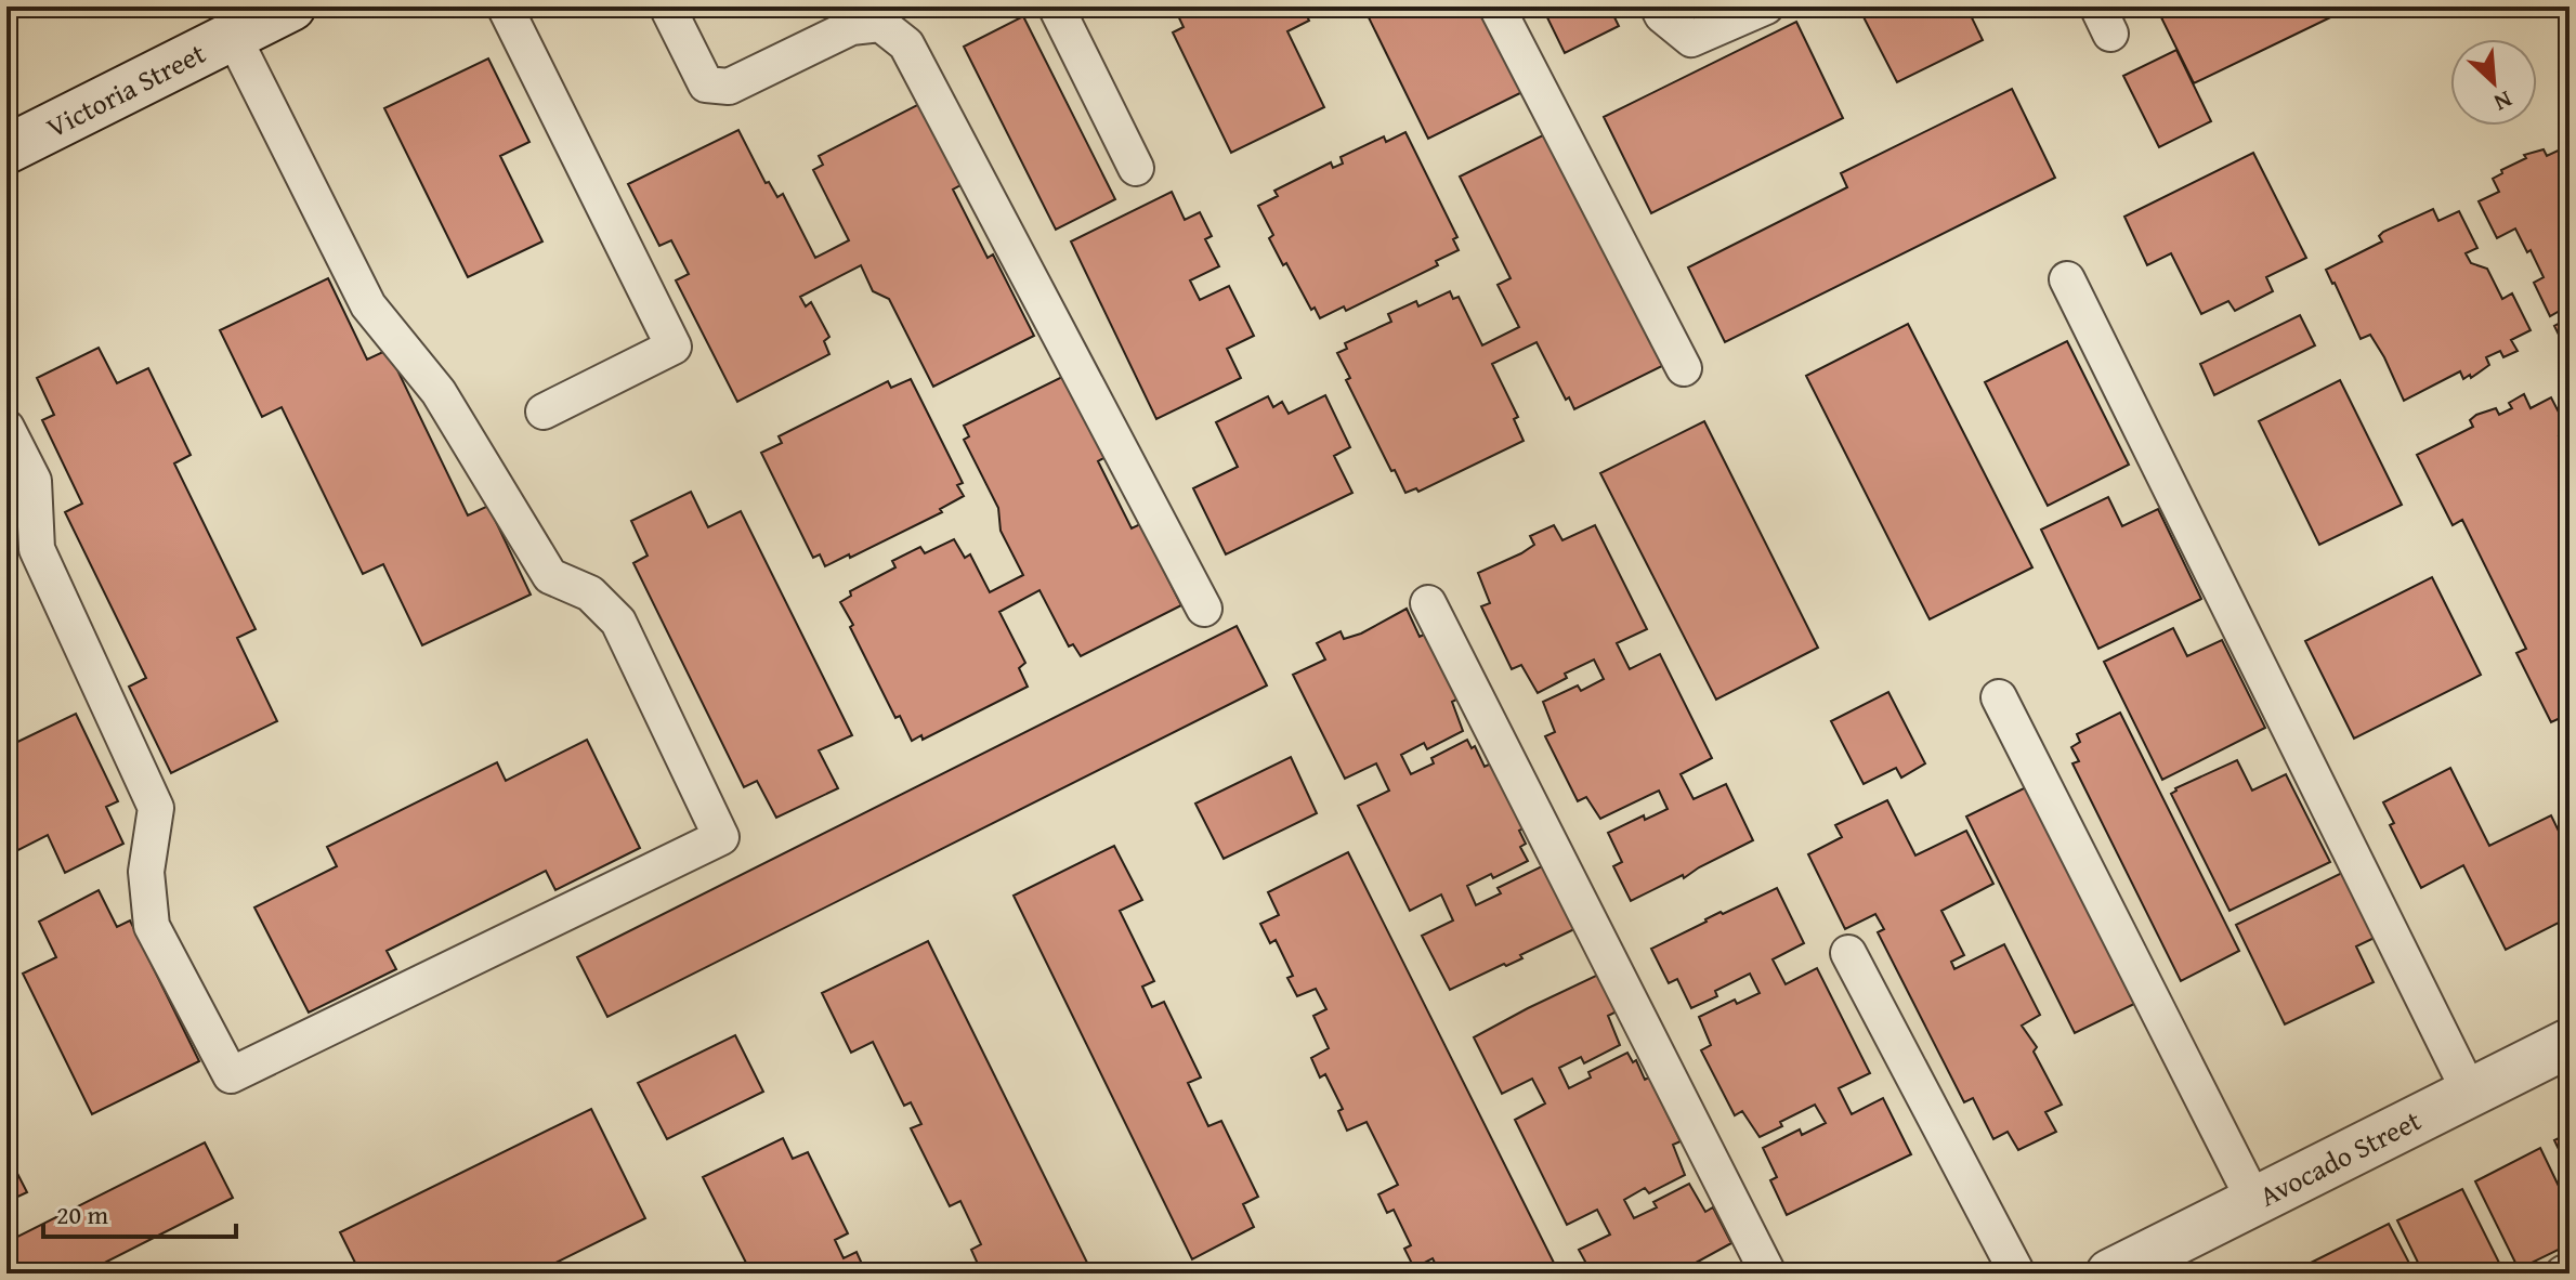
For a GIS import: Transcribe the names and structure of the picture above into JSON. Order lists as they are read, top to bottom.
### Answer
{
  "streets": {
    "street": ["Victoria Street", "Avocado Street"]
  },
  "scale_bar": "20 m",
  "north": "bottom right"
}
